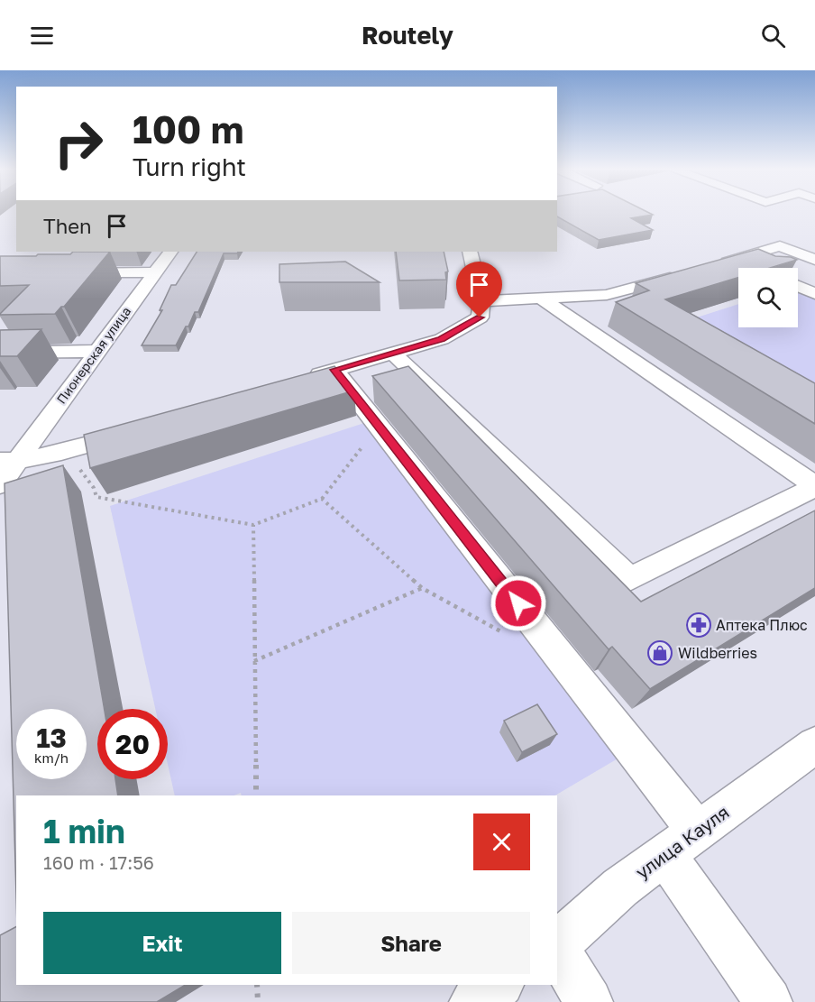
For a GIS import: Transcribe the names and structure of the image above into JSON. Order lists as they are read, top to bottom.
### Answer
{
  "streets": {
    "street": ["Пионерская улица", "улица Кауля"]
  },
  "places": {
    "pharmacy": ["Аптека Плюс"],
    "shop": ["Wildberries"]
  },
  "page": {
    "header": "Routely",
    "turn": ["100 m", "Turn right"],
    "then": "Then",
    "speed": "13 km/h",
    "limit": "20",
    "heading": ["1 min", "160 m · 17:56"],
    "buttons": ["Exit", "Share"]
  }
}
